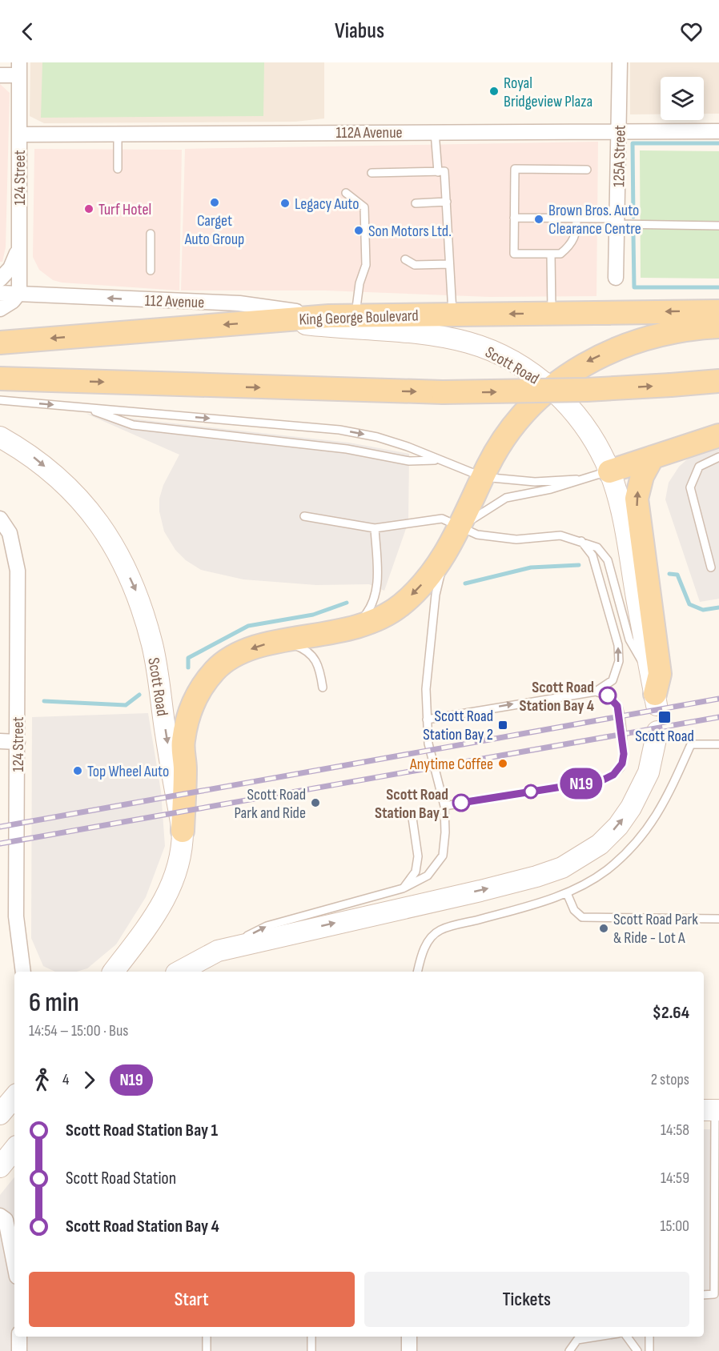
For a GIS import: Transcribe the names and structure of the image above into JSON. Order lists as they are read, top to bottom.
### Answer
{
  "streets": {
    "main road": ["King George Boulevard", "Scott Road"],
    "street": [
      "112A Avenue",
      "125A Street",
      "124 Street",
      "112 Avenue"
    ]
  },
  "crossings": [
    ["112A Avenue", "125A Street"],
    ["112A Avenue", "124 Street"],
    ["124 Street", "112 Avenue"],
    ["112 Avenue", "King George Boulevard"],
    ["King George Boulevard", "Scott Road"]
  ],
  "one_way": ["112 Avenue", "Scott Road"],
  "places": {
    "other": [
      "Royal Bridgeview Plaza",
      "Carget Auto Group",
      "Legacy Auto",
      "Turf Hotel",
      "Brown Bros. Auto Clearance Centre",
      "Son Motors Ltd.",
      "Scott Road Station Bay 4",
      "Anytime Coffee",
      "Top Wheel Auto",
      "Scott Road Park and Ride",
      "Scott Road Station Bay 1",
      "Scott Road Park & Ride - Lot A"
    ],
    "transit": ["Scott Road", "Scott Road Station Bay 2"]
  },
  "lines": ["bus line N19"],
  "page": {
    "header": "Viabus",
    "on_map": "N19",
    "heading": ["6 min", "14:54 – 15:00 · Bus", "$2.64"],
    "legs": ["4", "N19", "2 stops"],
    "list": [
      {
        "name": "Scott Road Station Bay 1",
        "value": "14:58"
      },
      {
        "name": "Scott Road Station",
        "value": "14:59"
      },
      {
        "name": "Scott Road Station Bay 4",
        "value": "15:00"
      }
    ],
    "buttons": ["Start", "Tickets"]
  }
}
